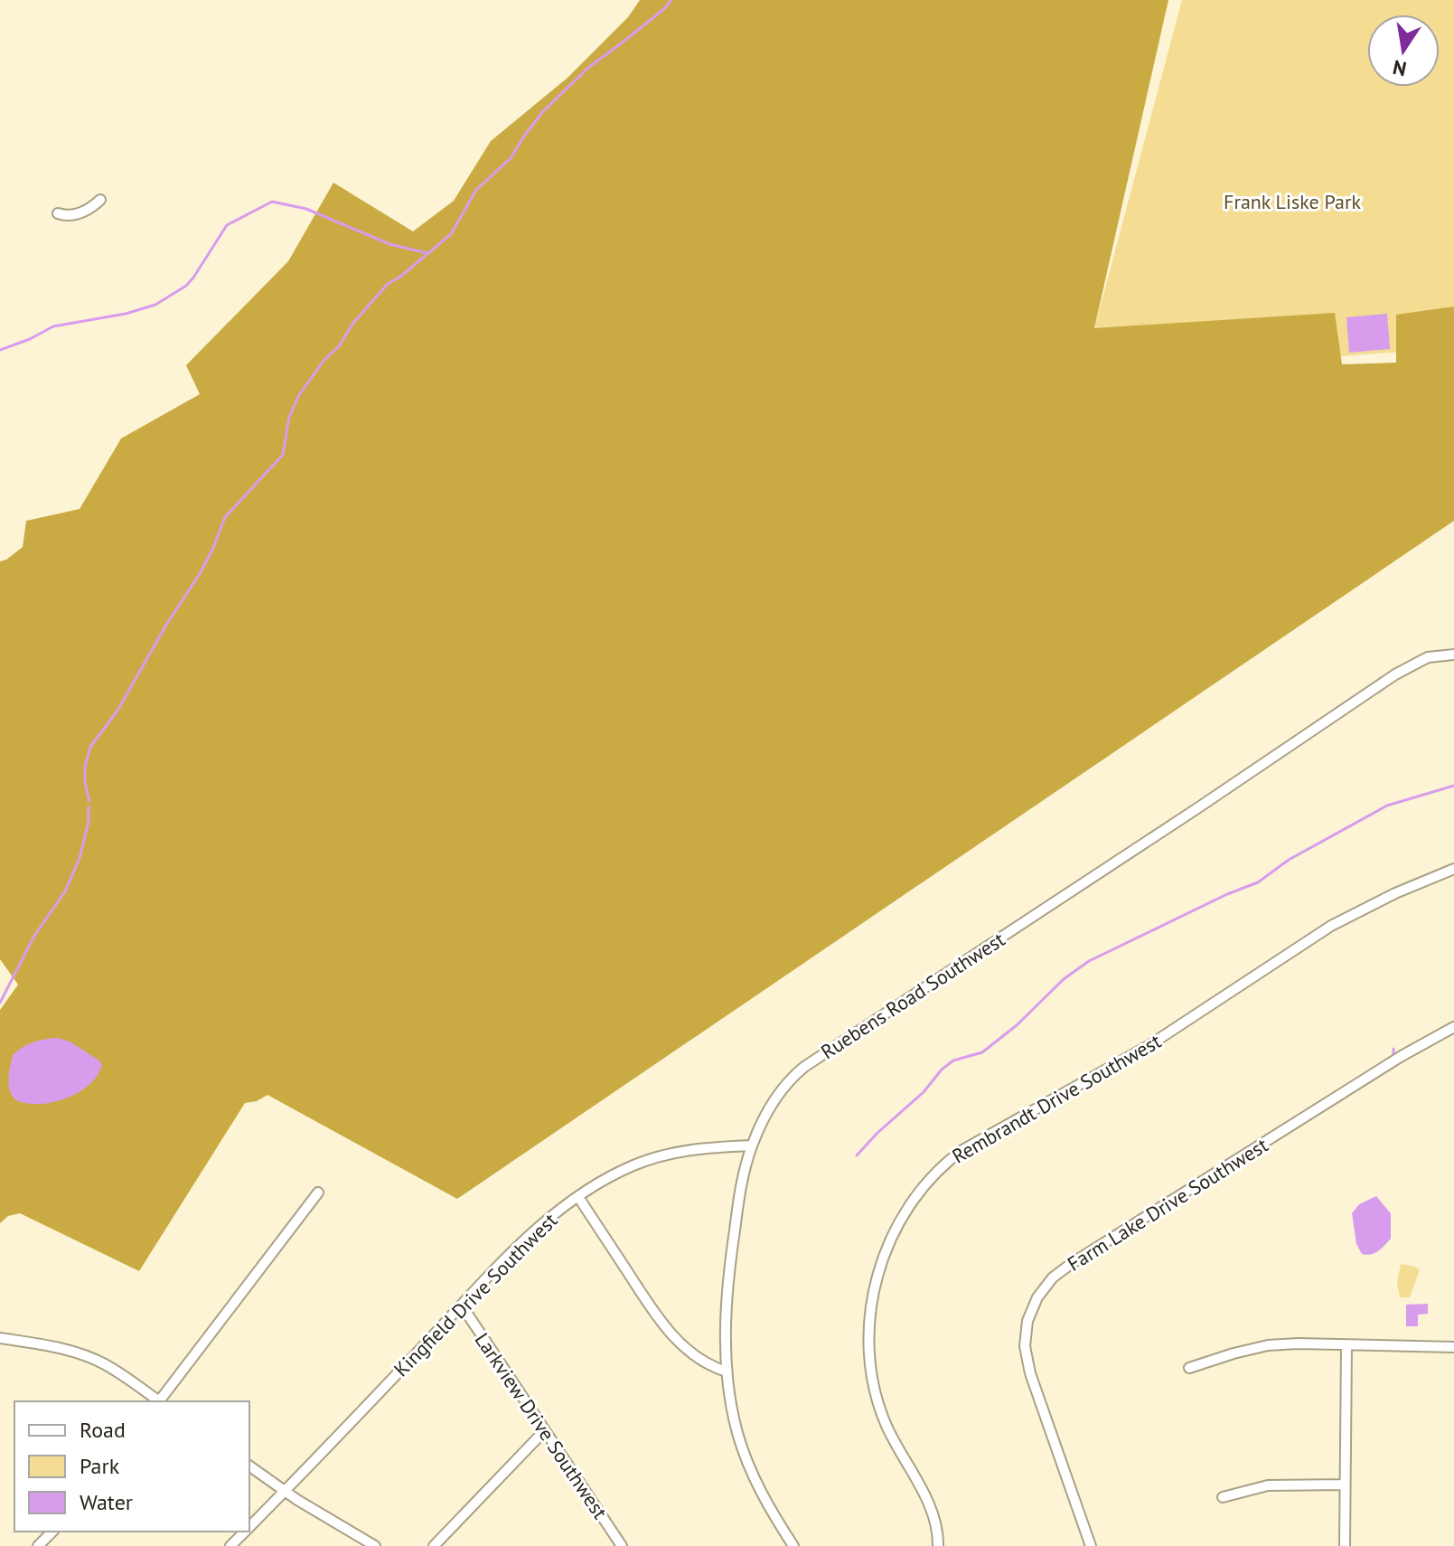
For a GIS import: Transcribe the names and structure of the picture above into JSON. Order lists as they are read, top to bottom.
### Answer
{
  "streets": {
    "street": [
      "Ruebens Road Southwest",
      "Rembrandt Drive Southwest",
      "Farm Lake Drive Southwest",
      "Kingfield Drive Southwest",
      "Larkview Drive Southwest"
    ]
  },
  "crossings": [
    ["Ruebens Road Southwest", "Kingfield Drive Southwest"],
    ["Kingfield Drive Southwest", "Larkview Drive Southwest"]
  ],
  "parks": ["Frank Liske Park"],
  "legend": ["Road", "Park", "Water"],
  "north": "bottom"
}
